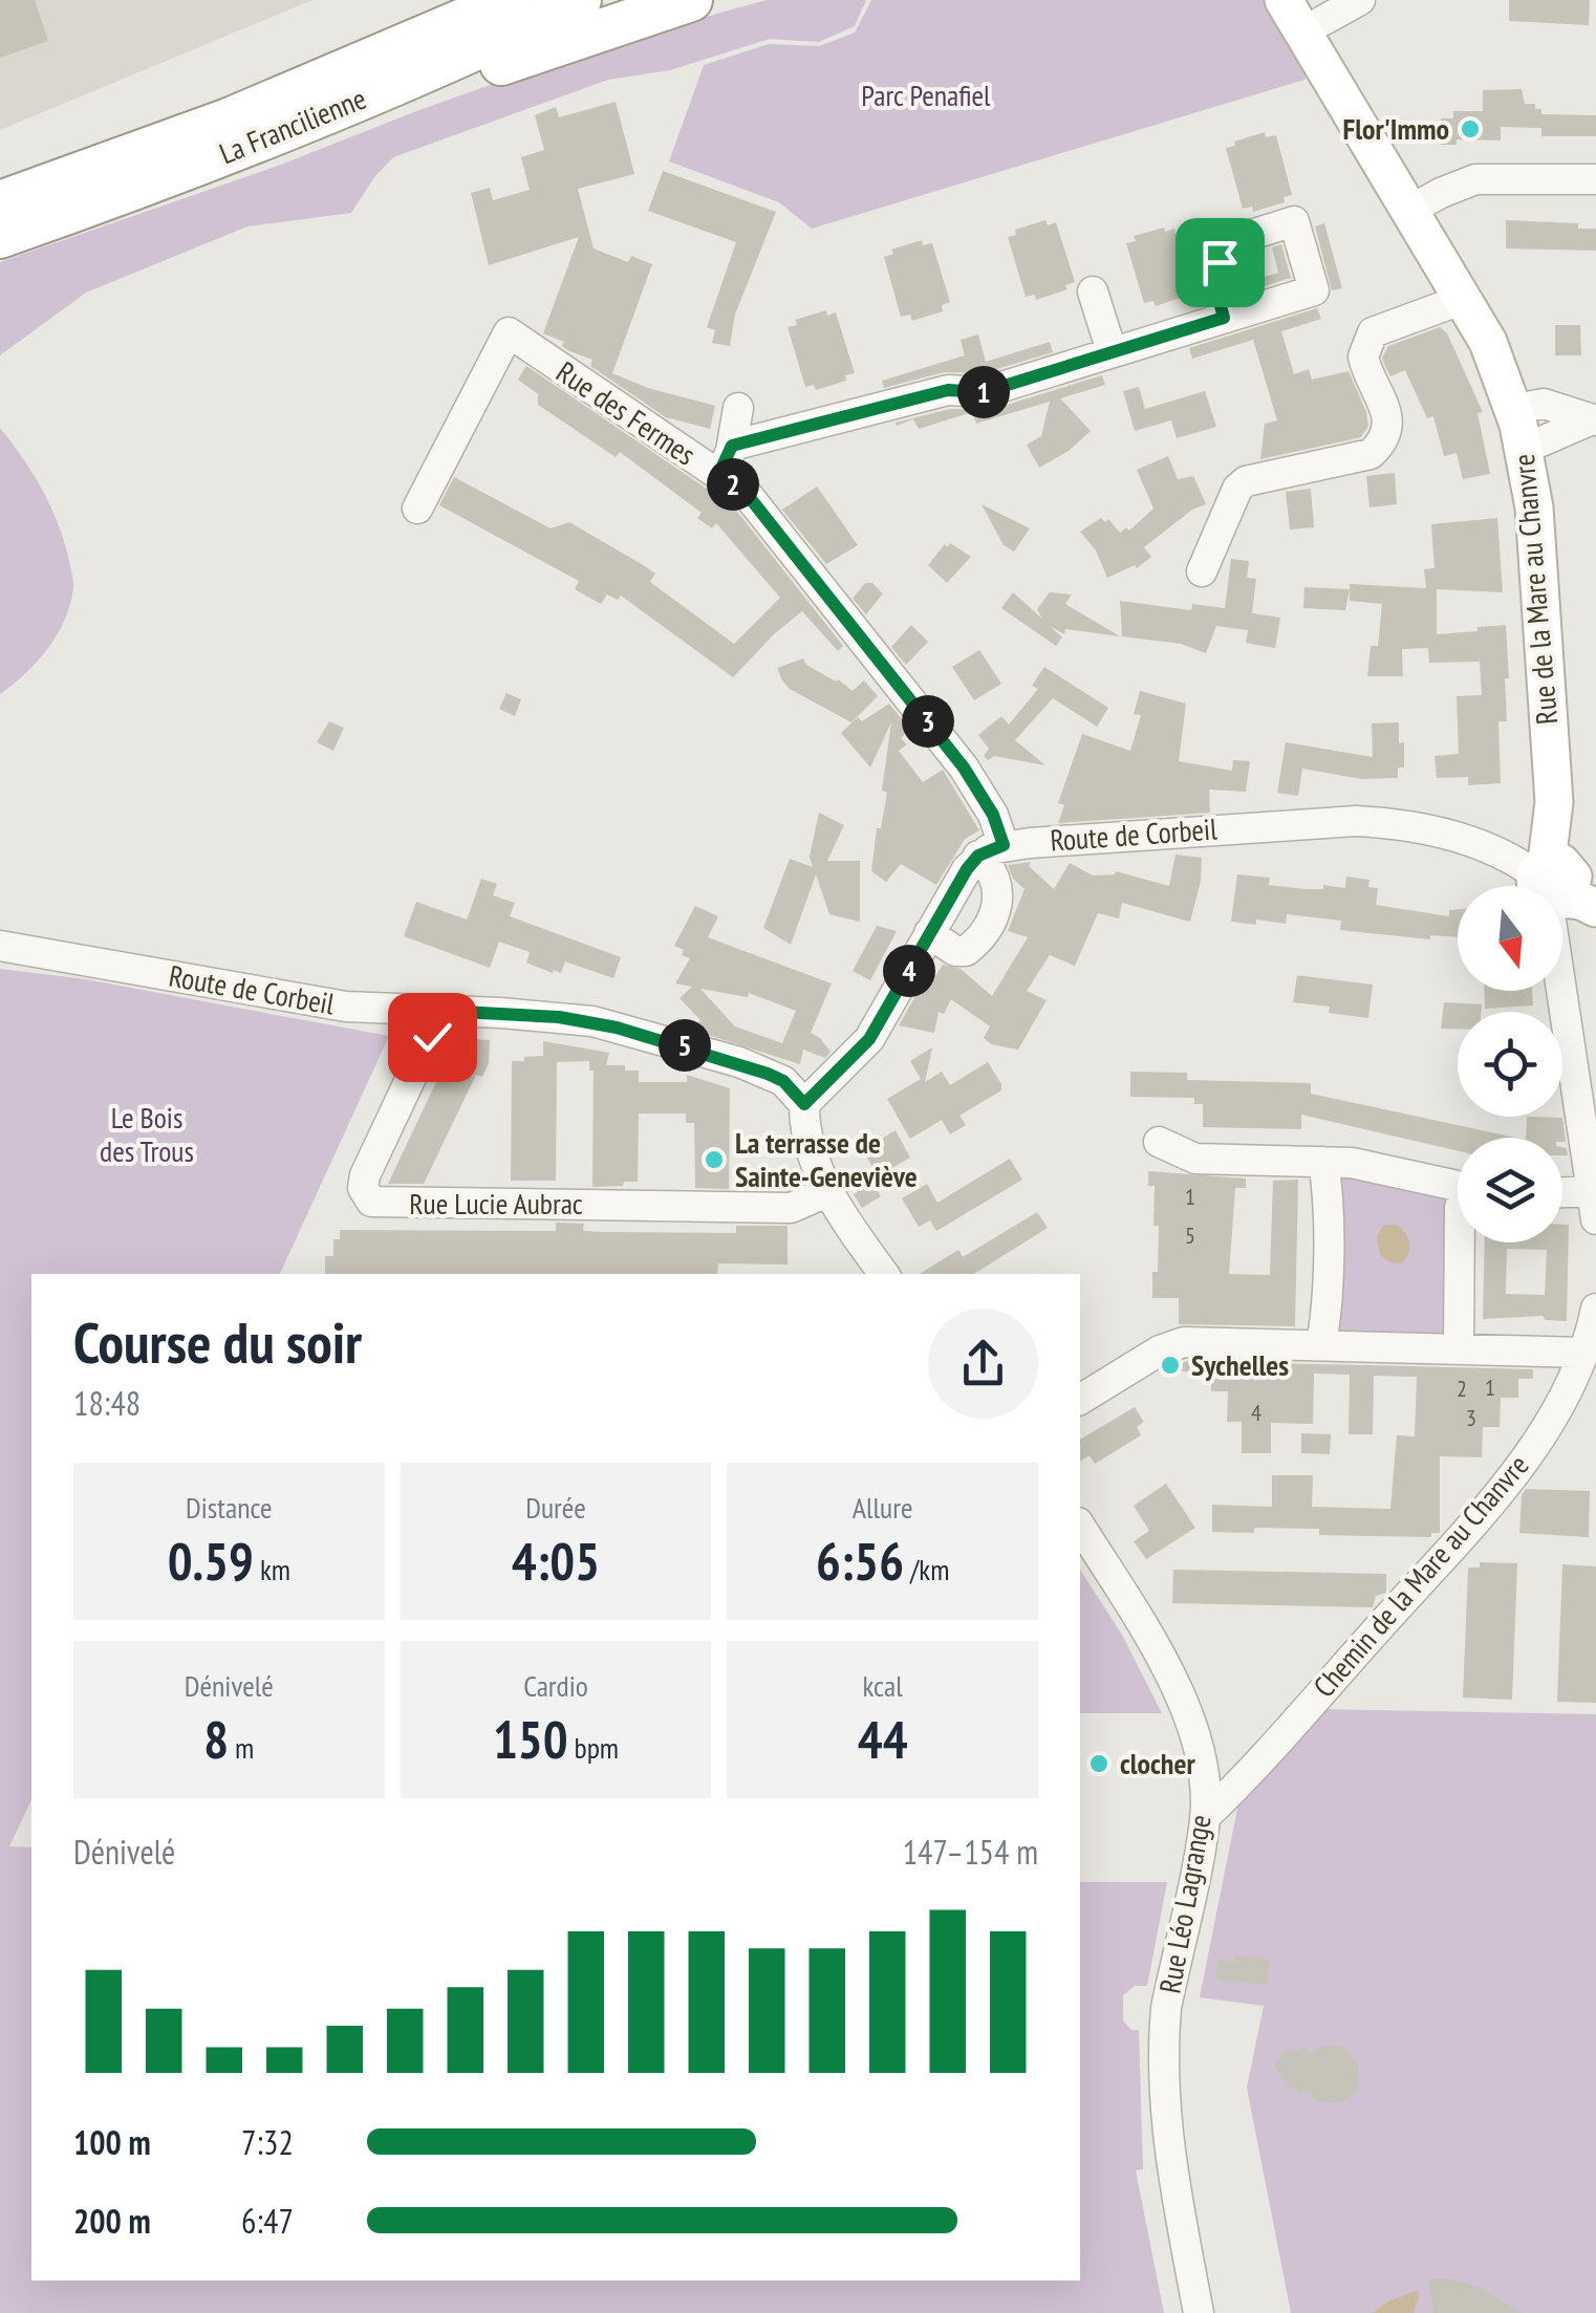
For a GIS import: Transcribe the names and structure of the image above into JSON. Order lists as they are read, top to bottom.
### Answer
{
  "streets": {
    "highway": ["La Francilienne"],
    "main road": ["Rue de la Mare au Chanvre"],
    "street": [
      "Rue des Fermes",
      "Route de Corbeil",
      "Rue Lucie Aubrac",
      "Chemin de la Mare au Chanvre",
      "Rue Léo Lagrange"
    ]
  },
  "crossings": [
    ["Rue des Fermes", "Route de Corbeil"],
    ["Rue de la Mare au Chanvre", "Route de Corbeil"],
    ["Route de Corbeil", "Rue Lucie Aubrac"],
    ["Chemin de la Mare au Chanvre", "Rue Léo Lagrange"]
  ],
  "parks": ["Parc Penafiel", "Le Bois des Trous"],
  "places": [
    "Flor'Immo",
    "La terrasse de Sainte-Geneviève",
    "Sychelles",
    "clocher"
  ],
  "house_numbers": [
    "1",
    "5",
    "1",
    "2",
    "4",
    "3"
  ],
  "north": "bottom",
  "page": {
    "pins": [
      "1",
      "2",
      "3",
      "4",
      "5"
    ],
    "heading": ["Course du soir", "18:48"],
    "stats": [
      ["Distance", "0.59 km"],
      ["Durée", "4:05"],
      ["Allure", "6:56 /km"],
      ["Dénivelé", "8 m"],
      ["Cardio", "150 bpm"],
      ["kcal", "44"]
    ],
    "chart": ["Dénivelé", "147–154 m"],
    "list": [
      {
        "name": "100 m",
        "note": "7:32"
      },
      {
        "name": "200 m",
        "note": "6:47"
      }
    ]
  }
}
